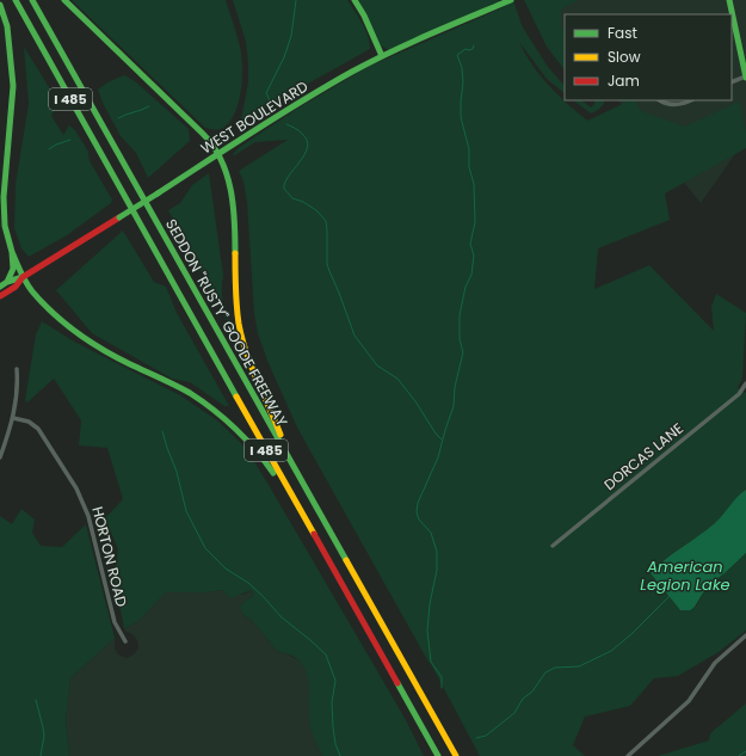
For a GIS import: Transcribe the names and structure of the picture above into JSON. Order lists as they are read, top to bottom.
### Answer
{
  "streets": {
    "main road": ["I 485", "WEST BOULEVARD", "SEDDON \"RUSTY\" GOODE FREEWAY"],
    "street": ["DORCAS LANE", "HORTON ROAD"]
  },
  "water": ["American Legion Lake"],
  "legend": ["Fast", "Slow", "Jam"]
}
